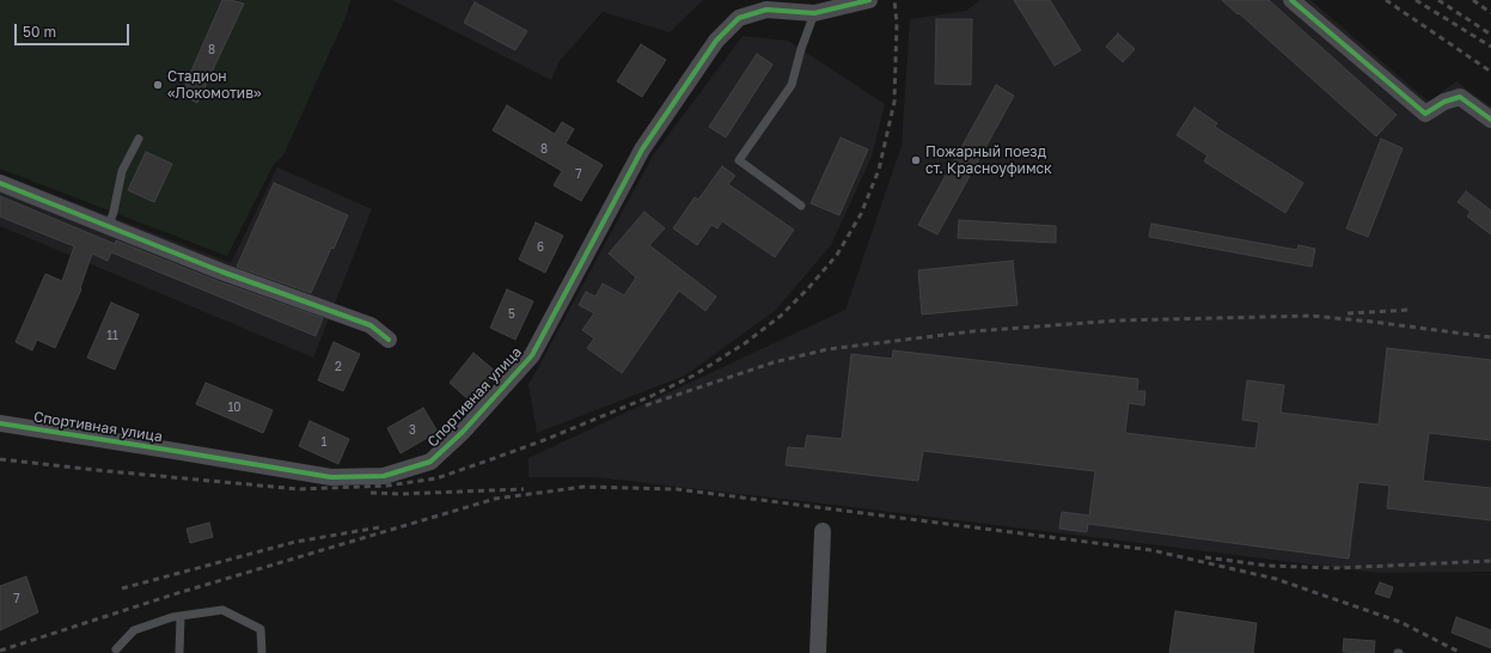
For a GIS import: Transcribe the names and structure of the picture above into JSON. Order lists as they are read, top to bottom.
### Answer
{
  "streets": {
    "street": ["Спортивная улица"]
  },
  "places": ["Стадион «Локомотив»", "Пожарный поезд ст. Красноуфимск"],
  "house_numbers": [
    "8",
    "8",
    "7",
    "6",
    "5",
    "11",
    "2",
    "10",
    "3",
    "1",
    "7"
  ],
  "scale_bar": "50 m"
}
